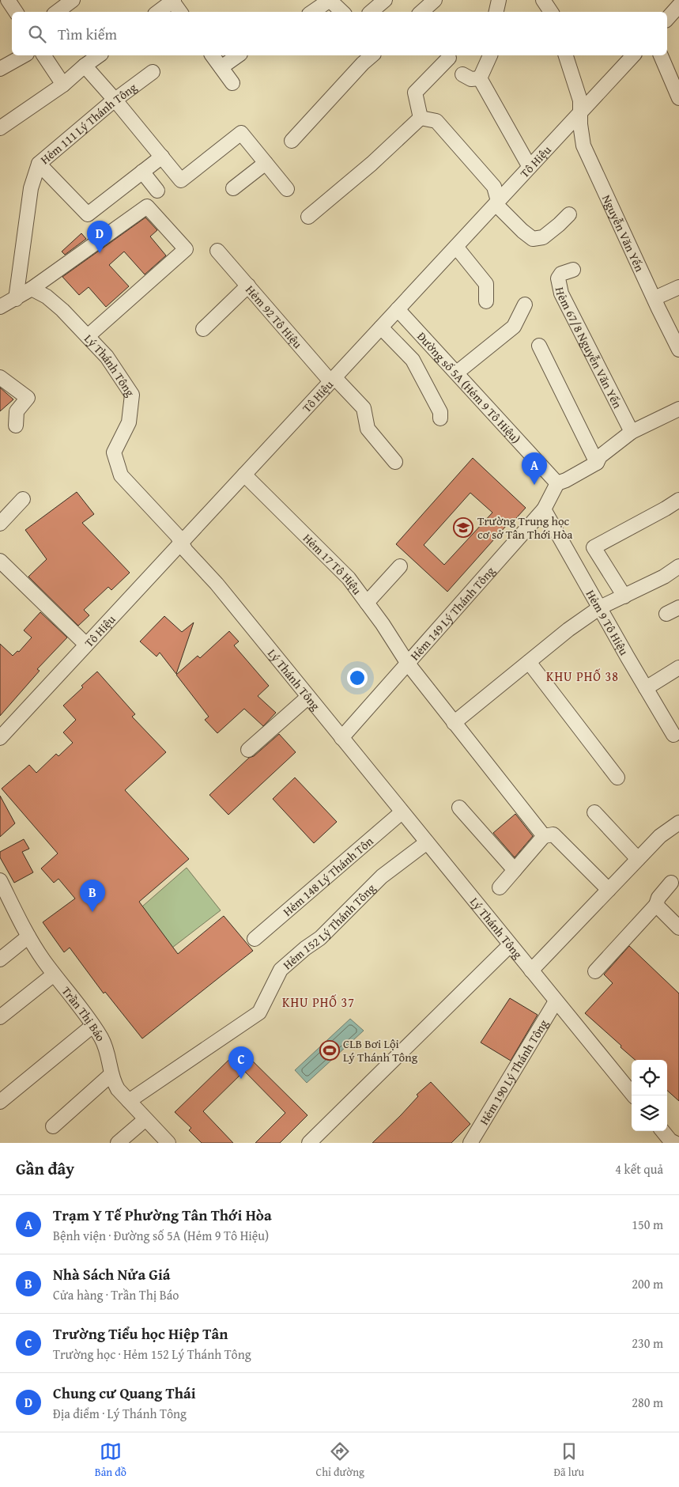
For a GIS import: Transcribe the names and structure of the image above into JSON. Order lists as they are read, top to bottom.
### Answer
{
  "streets": {
    "street": [
      "Hẻm 111 Lý Thánh Tông",
      "Tô Hiệu",
      "Nguyễn Văn Yến",
      "Hẻm 92 Tô Hiệu",
      "Hẻm 67/8 Nguyễn Văn Yến",
      "Lý Thánh Tông",
      "Đường số 5A (Hẻm 9 Tô Hiệu)",
      "Hẻm 17 Tô Hiệu",
      "Hẻm 149 Lý Thánh Tông",
      "Hẻm 9 Tô Hiệu",
      "Hẻm 148 Lý Thánh Tôn",
      "Hẻm 152 Lý Thánh Tông",
      "Trần Thị Báo",
      "Hẻm 190 Lý Thánh Tông"
    ]
  },
  "crossings": [
    ["Tô Hiệu", "Nguyễn Văn Yến"],
    ["Tô Hiệu", "Hẻm 92 Tô Hiệu"],
    ["Tô Hiệu", "Lý Thánh Tông"],
    ["Tô Hiệu", "Đường số 5A (Hẻm 9 Tô Hiệu)"],
    ["Tô Hiệu", "Hẻm 17 Tô Hiệu"],
    ["Lý Thánh Tông", "Hẻm 149 Lý Thánh Tông"],
    ["Lý Thánh Tông", "Hẻm 148 Lý Thánh Tôn"],
    ["Lý Thánh Tông", "Hẻm 152 Lý Thánh Tông"],
    ["Lý Thánh Tông", "Hẻm 190 Lý Thánh Tông"],
    ["Đường số 5A (Hẻm 9 Tô Hiệu)", "Hẻm 149 Lý Thánh Tông"],
    ["Hẻm 17 Tô Hiệu", "Hẻm 149 Lý Thánh Tông"],
    ["Hẻm 149 Lý Thánh Tông", "Hẻm 9 Tô Hiệu"],
    ["Hẻm 152 Lý Thánh Tông", "Trần Thị Báo"]
  ],
  "districts": ["KHU PHỐ 38", "KHU PHỐ 37"],
  "places": {
    "school or university": ["Trường Trung học cơ sở Tân Thới Hòa"],
    "sports": ["CLB Bơi Lội Lý Thánh Tông"]
  },
  "page": {
    "search": "Tìm kiếm",
    "pins": [
      "D",
      "A",
      "B",
      "C"
    ],
    "heading": ["Gần đây", "4 kết quả"],
    "list": [
      {
        "mark": "A",
        "name": "Trạm Y Tế Phường Tân Thới Hòa",
        "note": "Bệnh viện · Đường số 5A (Hẻm 9 Tô Hiệu)",
        "value": "150 m"
      },
      {
        "mark": "B",
        "name": "Nhà Sách Nửa Giá",
        "note": "Cửa hàng · Trần Thị Báo",
        "value": "200 m"
      },
      {
        "mark": "C",
        "name": "Trường Tiểu học Hiệp Tân",
        "note": "Trường học · Hẻm 152 Lý Thánh Tông",
        "value": "230 m"
      },
      {
        "mark": "D",
        "name": "Chung cư Quang Thái",
        "note": "Địa điểm · Lý Thánh Tông",
        "value": "280 m"
      }
    ],
    "nav": ["Bản đồ", "Chỉ đường", "Đã lưu"]
  }
}
